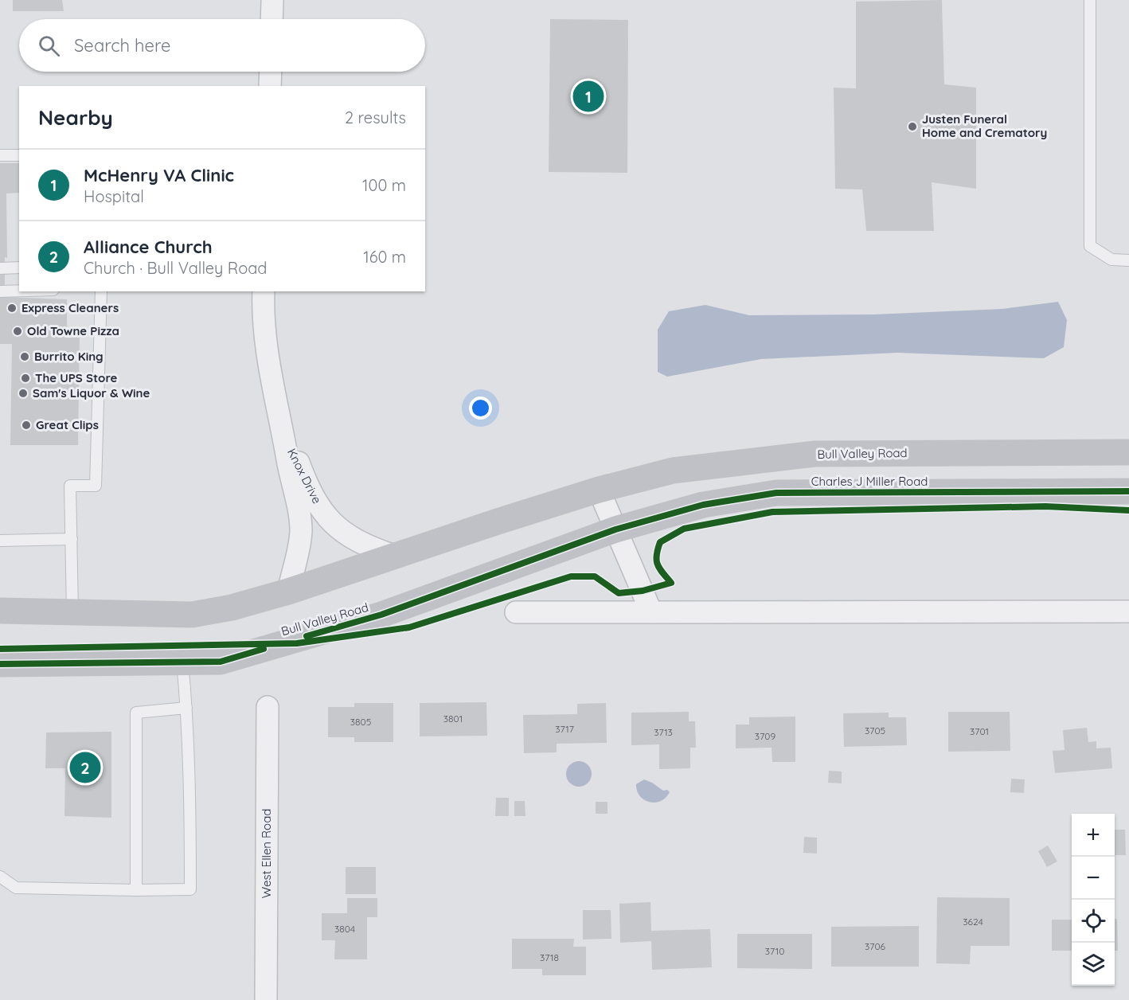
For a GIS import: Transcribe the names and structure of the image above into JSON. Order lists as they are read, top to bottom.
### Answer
{
  "streets": {
    "street": [
      "Bull Valley Road",
      "Knox Drive",
      "Charles J Miller Road",
      "West Ellen Road"
    ]
  },
  "crossings": [
    ["Bull Valley Road", "Knox Drive"],
    ["Bull Valley Road", "Charles J Miller Road"]
  ],
  "places": [
    "Justen Funeral Home and Crematory",
    "Express Cleaners",
    "Old Towne Pizza",
    "Burrito King",
    "The UPS Store",
    "Sam's Liquor & Wine",
    "Great Clips"
  ],
  "house_numbers": [
    "3801",
    "3805",
    "3717",
    "3705",
    "3701",
    "3713",
    "3709",
    "3624",
    "3804",
    "3706",
    "3710",
    "3718"
  ],
  "page": {
    "search": "Search here",
    "pins": ["1", "2"],
    "heading": ["Nearby", "2 results"],
    "list": [
      {
        "mark": "1",
        "name": "McHenry VA Clinic",
        "note": "Hospital",
        "value": "100 m"
      },
      {
        "mark": "2",
        "name": "Alliance Church",
        "note": "Church · Bull Valley Road",
        "value": "160 m"
      }
    ],
    "map_buttons": ["+", "−"]
  }
}
